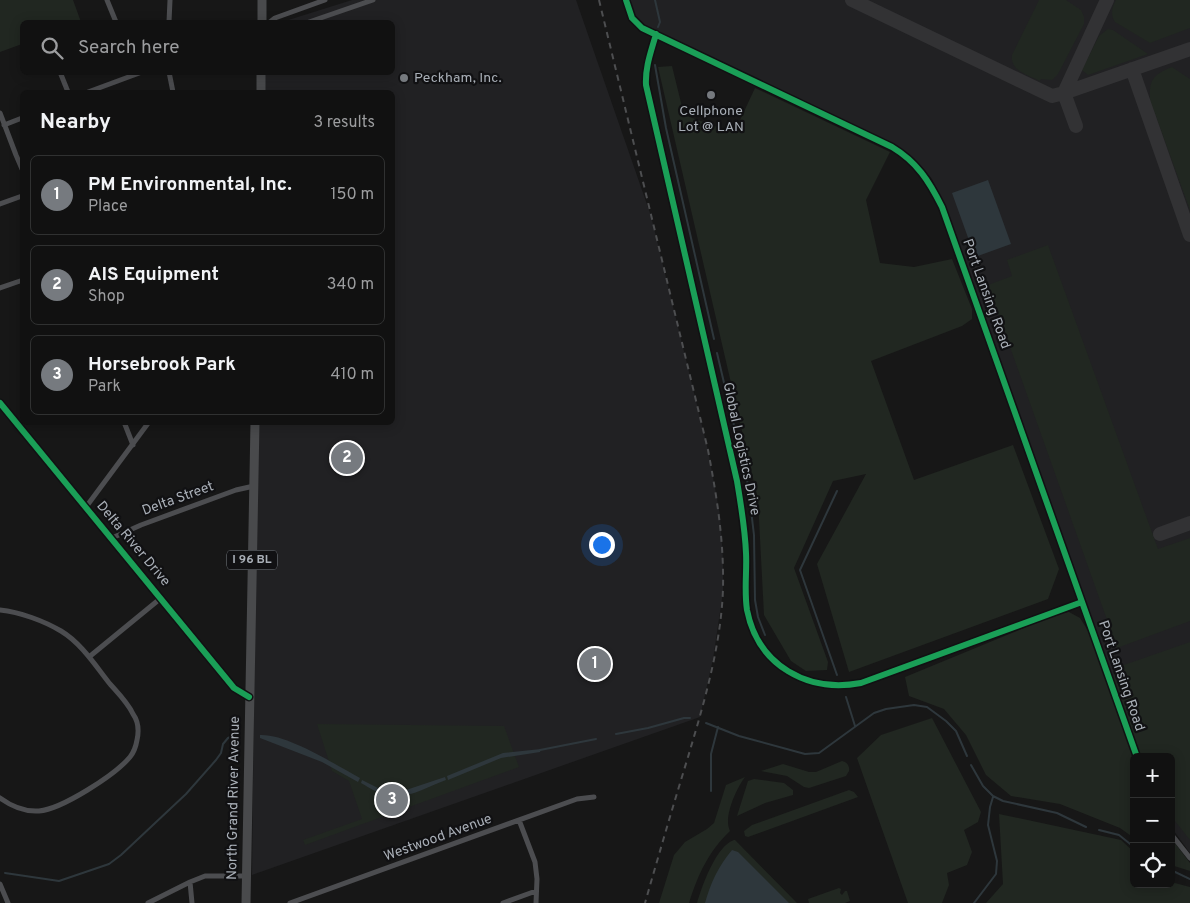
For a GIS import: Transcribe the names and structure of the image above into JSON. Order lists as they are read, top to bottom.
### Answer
{
  "streets": {
    "main road": ["I 96 BL", "North Grand River Avenue"],
    "street": [
      "Port Lansing Road",
      "Global Logistics Drive",
      "Delta Street",
      "Delta River Drive",
      "Westwood Avenue"
    ]
  },
  "crossings": [
    ["Port Lansing Road", "Global Logistics Drive"],
    ["Delta Street", "Delta River Drive"],
    ["Delta Street", "North Grand River Avenue"],
    ["Delta River Drive", "North Grand River Avenue"]
  ],
  "places": ["Peckham, Inc.", "Cellphone Lot @ LAN"],
  "page": {
    "search": "Search here",
    "heading": ["Nearby", "3 results"],
    "list": [
      {
        "mark": "1",
        "name": "PM Environmental, Inc.",
        "note": "Place",
        "value": "150 m"
      },
      {
        "mark": "2",
        "name": "AIS Equipment",
        "note": "Shop",
        "value": "340 m"
      },
      {
        "mark": "3",
        "name": "Horsebrook Park",
        "note": "Park",
        "value": "410 m"
      }
    ],
    "pins": ["2", "1", "3"],
    "map_buttons": ["+", "−"]
  }
}
